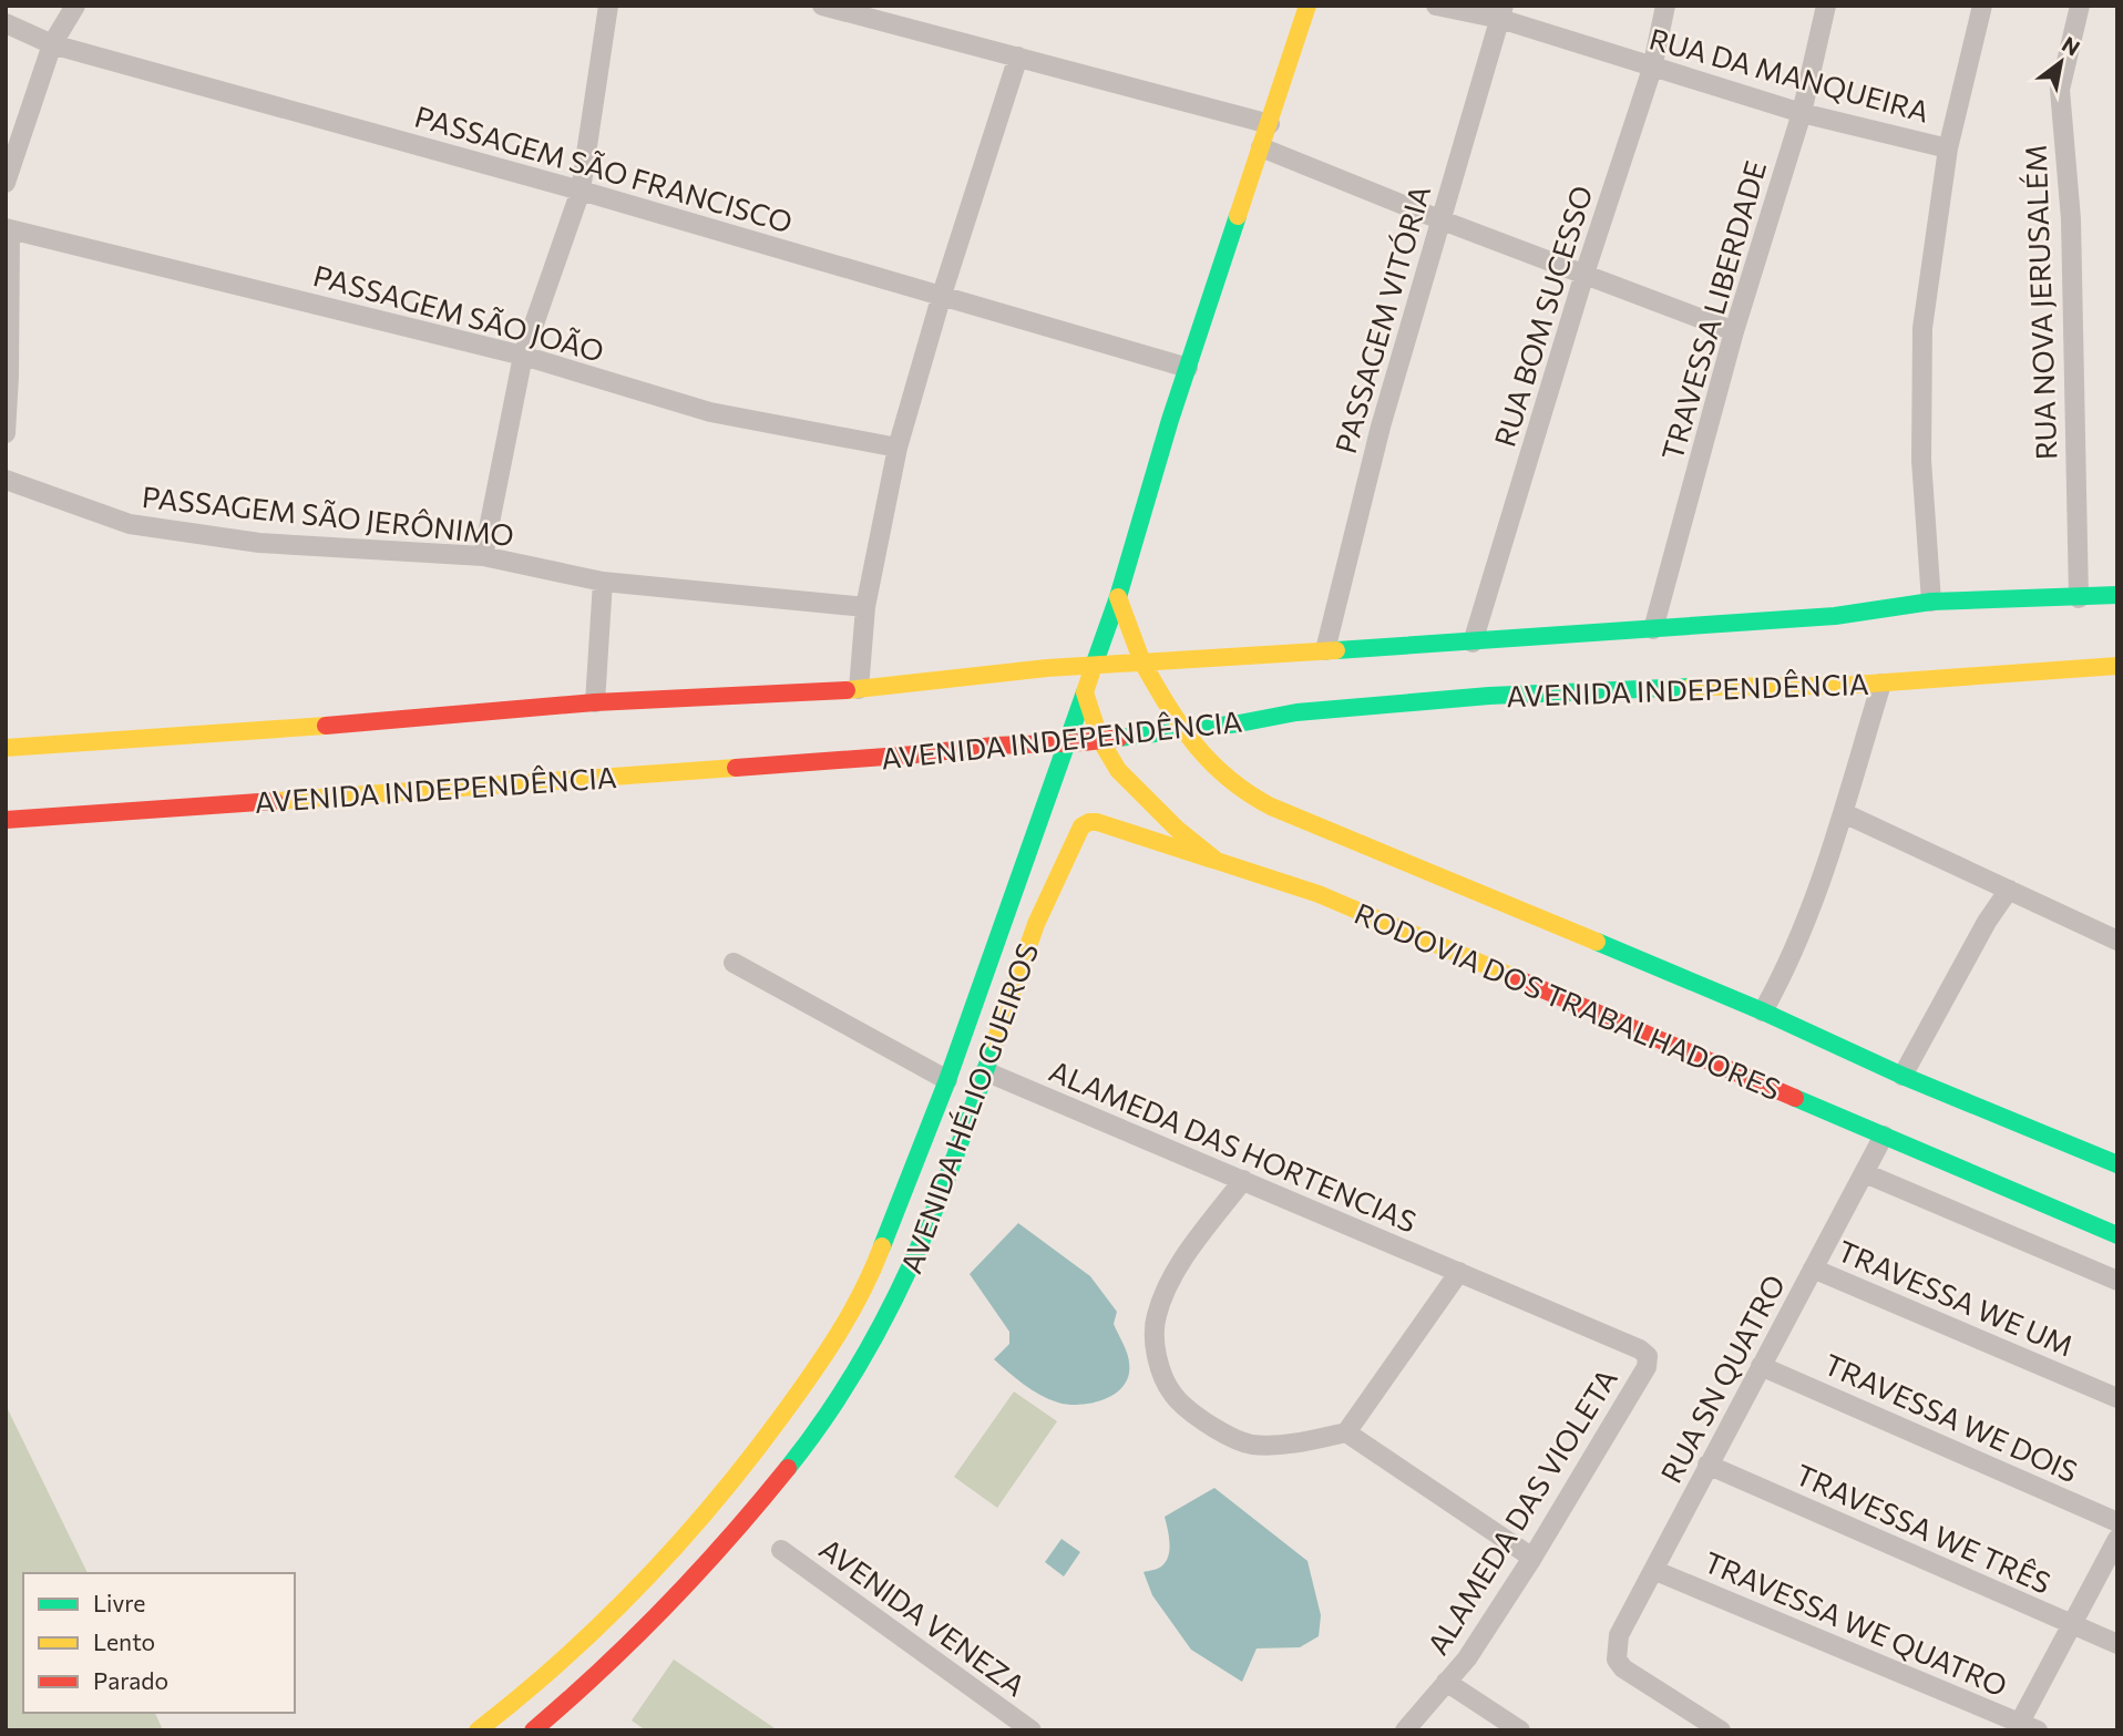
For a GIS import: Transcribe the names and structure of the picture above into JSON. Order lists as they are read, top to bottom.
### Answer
{
  "streets": {
    "main road": ["AVENIDA INDEPENDÊNCIA", "RODOVIA DOS TRABALHADORES", "AVENIDA HÉLIO GUEIROS"],
    "street": [
      "RUA DA MANQUEIRA",
      "PASSAGEM SÃO FRANCISCO",
      "RUA NOVA JERUSALÉM",
      "TRAVESSA LIBERDADE",
      "PASSAGEM SÃO JOÃO",
      "RUA BOM SUCESSO",
      "PASSAGEM VITÓRIA",
      "PASSAGEM SÃO JERÔNIMO",
      "ALAMEDA DAS HORTENCIAS",
      "TRAVESSA WE UM",
      "RUA SN QUATRO",
      "TRAVESSA WE DOIS",
      "ALAMEDA DAS VIOLETA",
      "TRAVESSA WE TRÊS",
      "AVENIDA VENEZA",
      "TRAVESSA WE QUATRO"
    ]
  },
  "crossings": [
    ["RUA DA MANQUEIRA", "TRAVESSA LIBERDADE"],
    ["RUA DA MANQUEIRA", "RUA BOM SUCESSO"],
    ["RUA DA MANQUEIRA", "PASSAGEM VITÓRIA"],
    ["RUA NOVA JERUSALÉM", "AVENIDA INDEPENDÊNCIA"],
    ["TRAVESSA LIBERDADE", "AVENIDA INDEPENDÊNCIA"],
    ["RUA BOM SUCESSO", "AVENIDA INDEPENDÊNCIA"],
    ["PASSAGEM VITÓRIA", "AVENIDA INDEPENDÊNCIA"],
    ["AVENIDA INDEPENDÊNCIA", "RODOVIA DOS TRABALHADORES"],
    ["RODOVIA DOS TRABALHADORES", "AVENIDA HÉLIO GUEIROS"],
    ["RODOVIA DOS TRABALHADORES", "RUA SN QUATRO"],
    ["AVENIDA HÉLIO GUEIROS", "ALAMEDA DAS HORTENCIAS"],
    ["ALAMEDA DAS HORTENCIAS", "ALAMEDA DAS VIOLETA"],
    ["TRAVESSA WE UM", "RUA SN QUATRO"],
    ["RUA SN QUATRO", "TRAVESSA WE DOIS"],
    ["RUA SN QUATRO", "TRAVESSA WE TRÊS"],
    ["RUA SN QUATRO", "TRAVESSA WE QUATRO"]
  ],
  "legend": ["Livre", "Lento", "Parado"],
  "north": "top right"
}
